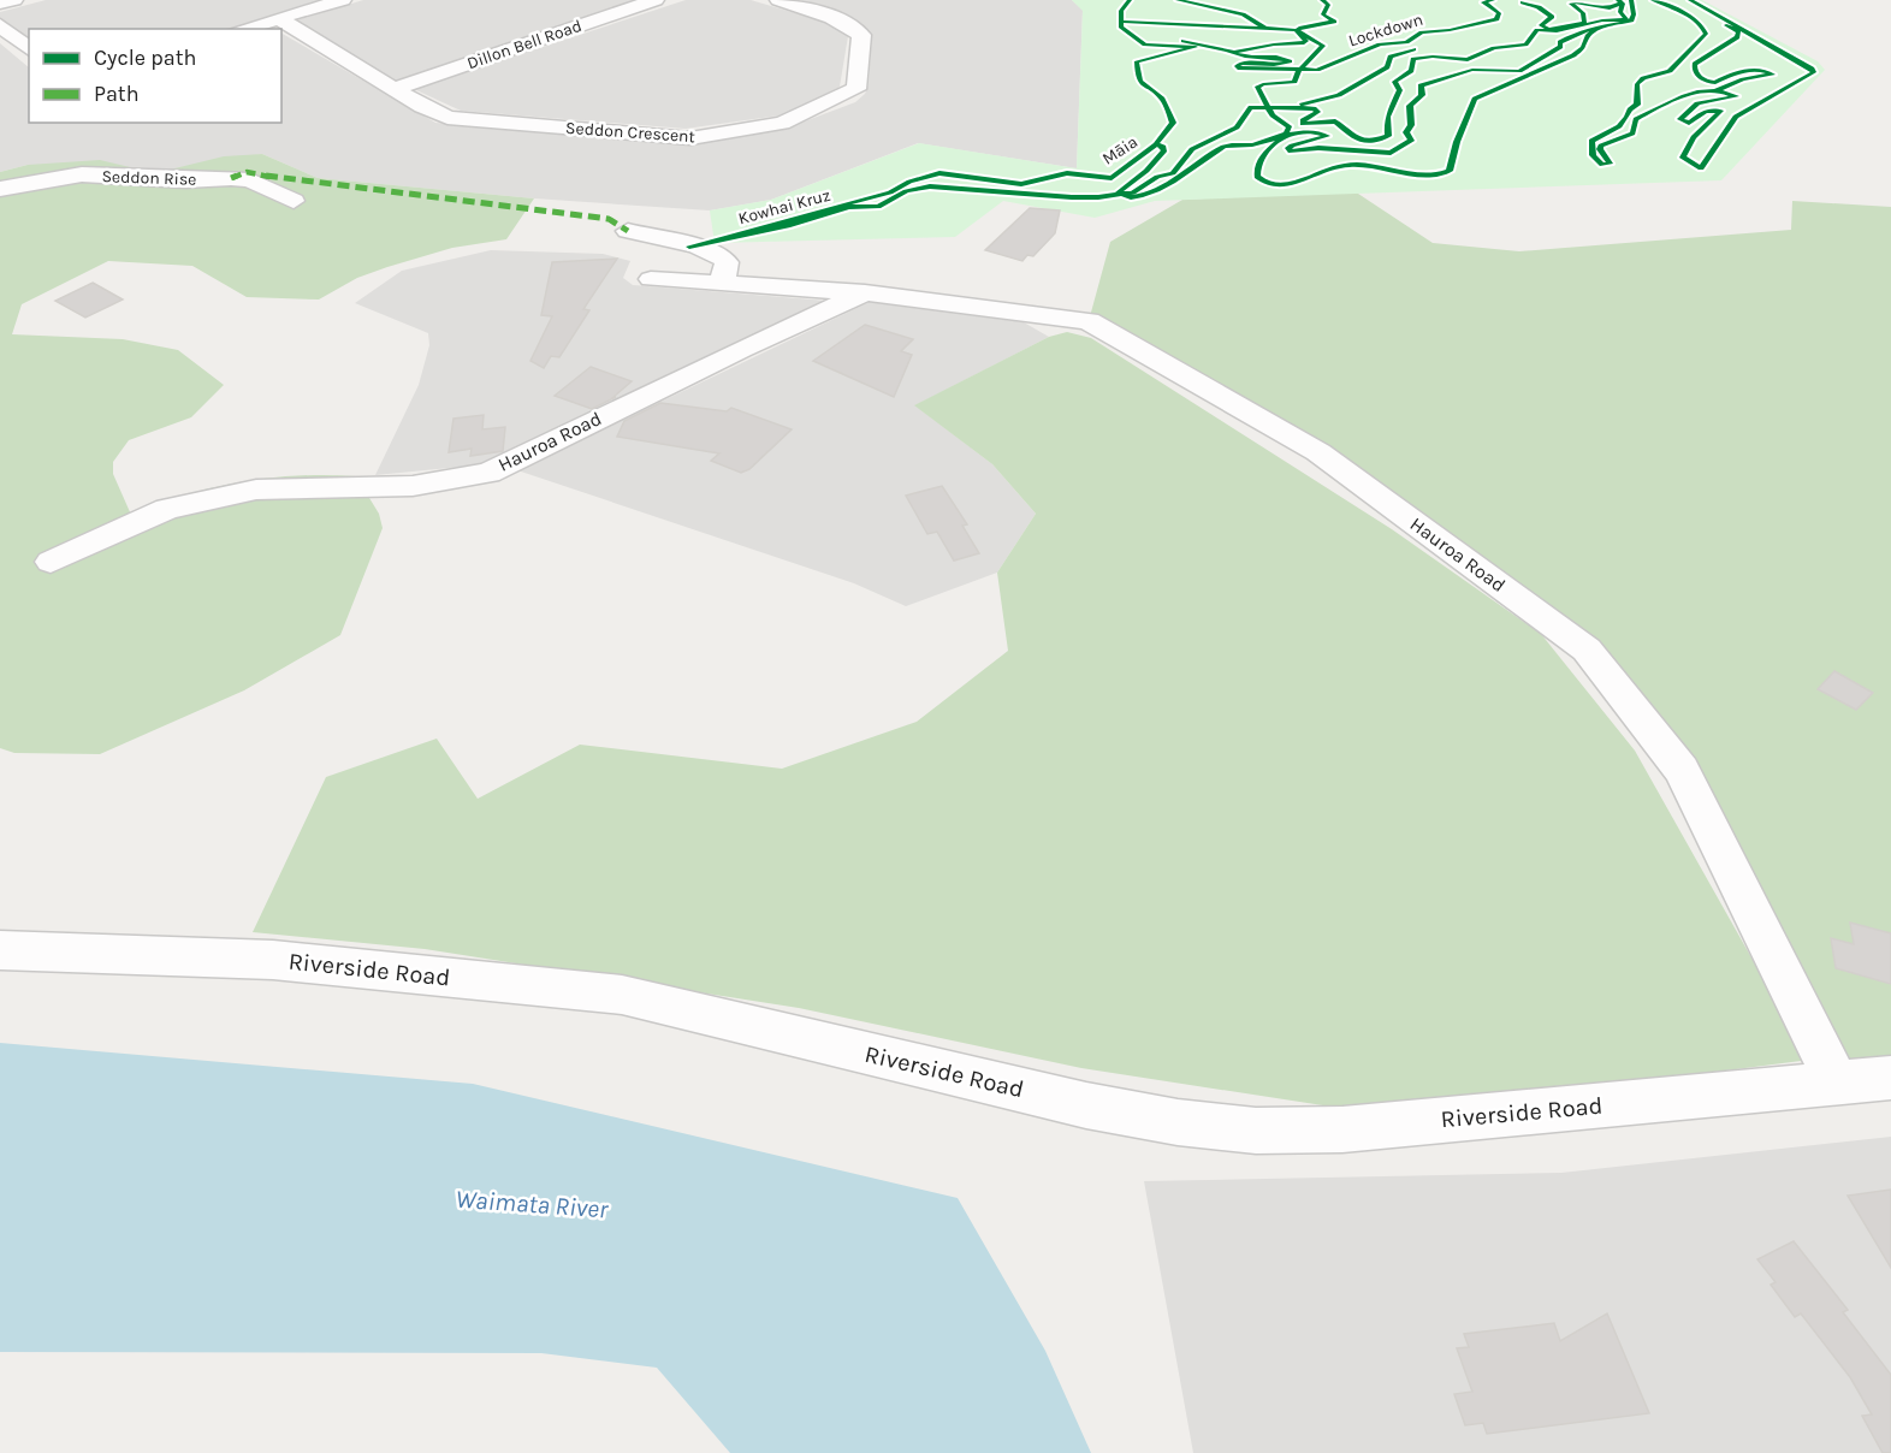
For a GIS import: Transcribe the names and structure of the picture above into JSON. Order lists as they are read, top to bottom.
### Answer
{
  "streets": {
    "street": [
      "Dillon Bell Road",
      "Seddon Crescent",
      "Seddon Rise",
      "Hauroa Road",
      "Riverside Road"
    ],
    "cycle path": ["Lockdown", "Māia"]
  },
  "crossings": [
    ["Dillon Bell Road", "Seddon Crescent"],
    ["Hauroa Road", "Riverside Road"]
  ],
  "water": ["Waimata River"],
  "legend": ["Cycle path", "Path"]
}
